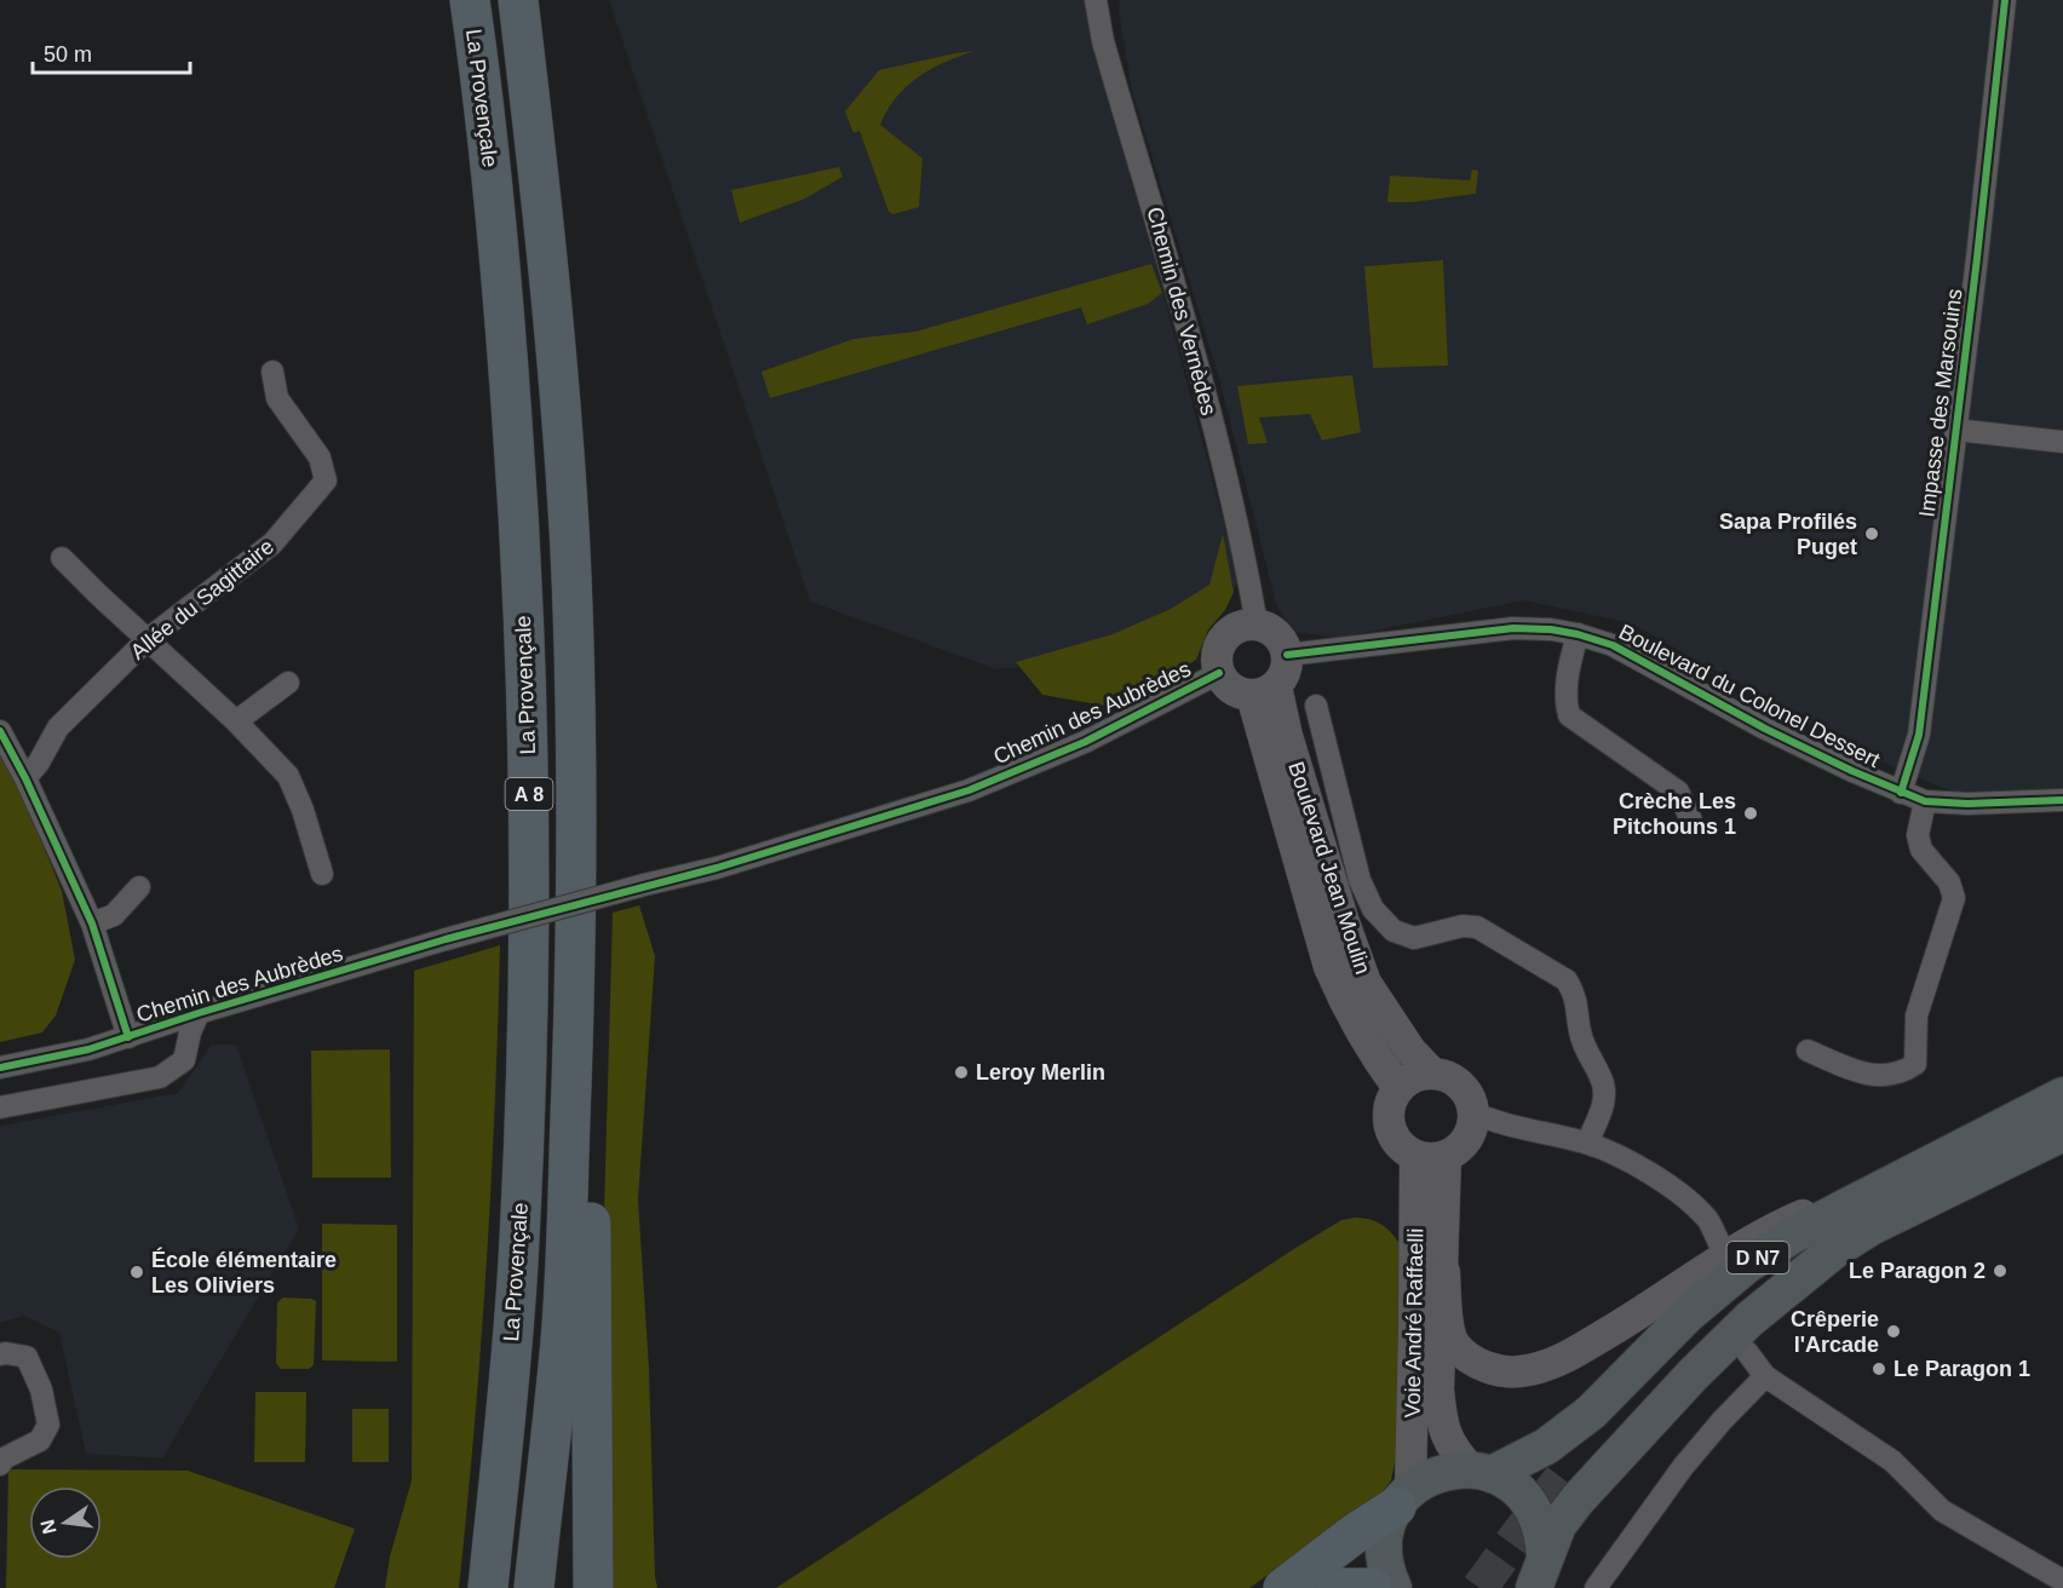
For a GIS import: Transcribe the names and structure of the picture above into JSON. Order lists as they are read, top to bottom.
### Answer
{
  "streets": {
    "highway": ["La Provençale", "A 8"],
    "main road": ["D N7"],
    "street": [
      "Chemin des Vernèdes",
      "Impasse des Marsouins",
      "Allée du Sagittaire",
      "Boulevard du Colonel Dessert",
      "Chemin des Aubrèdes",
      "Boulevard Jean Moulin",
      "Voie André Raffaelli"
    ]
  },
  "crossings": [
    ["Chemin des Vernèdes", "Boulevard du Colonel Dessert"],
    ["Chemin des Vernèdes", "Chemin des Aubrèdes"],
    ["Chemin des Vernèdes", "Boulevard Jean Moulin"],
    ["Impasse des Marsouins", "Boulevard du Colonel Dessert"],
    ["Boulevard du Colonel Dessert", "Chemin des Aubrèdes"],
    ["Boulevard du Colonel Dessert", "Boulevard Jean Moulin"],
    ["Chemin des Aubrèdes", "Boulevard Jean Moulin"],
    ["Boulevard Jean Moulin", "Voie André Raffaelli"],
    ["D N7", "Voie André Raffaelli"]
  ],
  "places": [
    "Sapa Profilés Puget",
    "Crèche Les Pitchouns 1",
    "Leroy Merlin",
    "Le Paragon 2",
    "École élémentaire Les Oliviers",
    "Crêperie l'Arcade",
    "Le Paragon 1"
  ],
  "scale_bar": "50 m",
  "north": "left"
}
